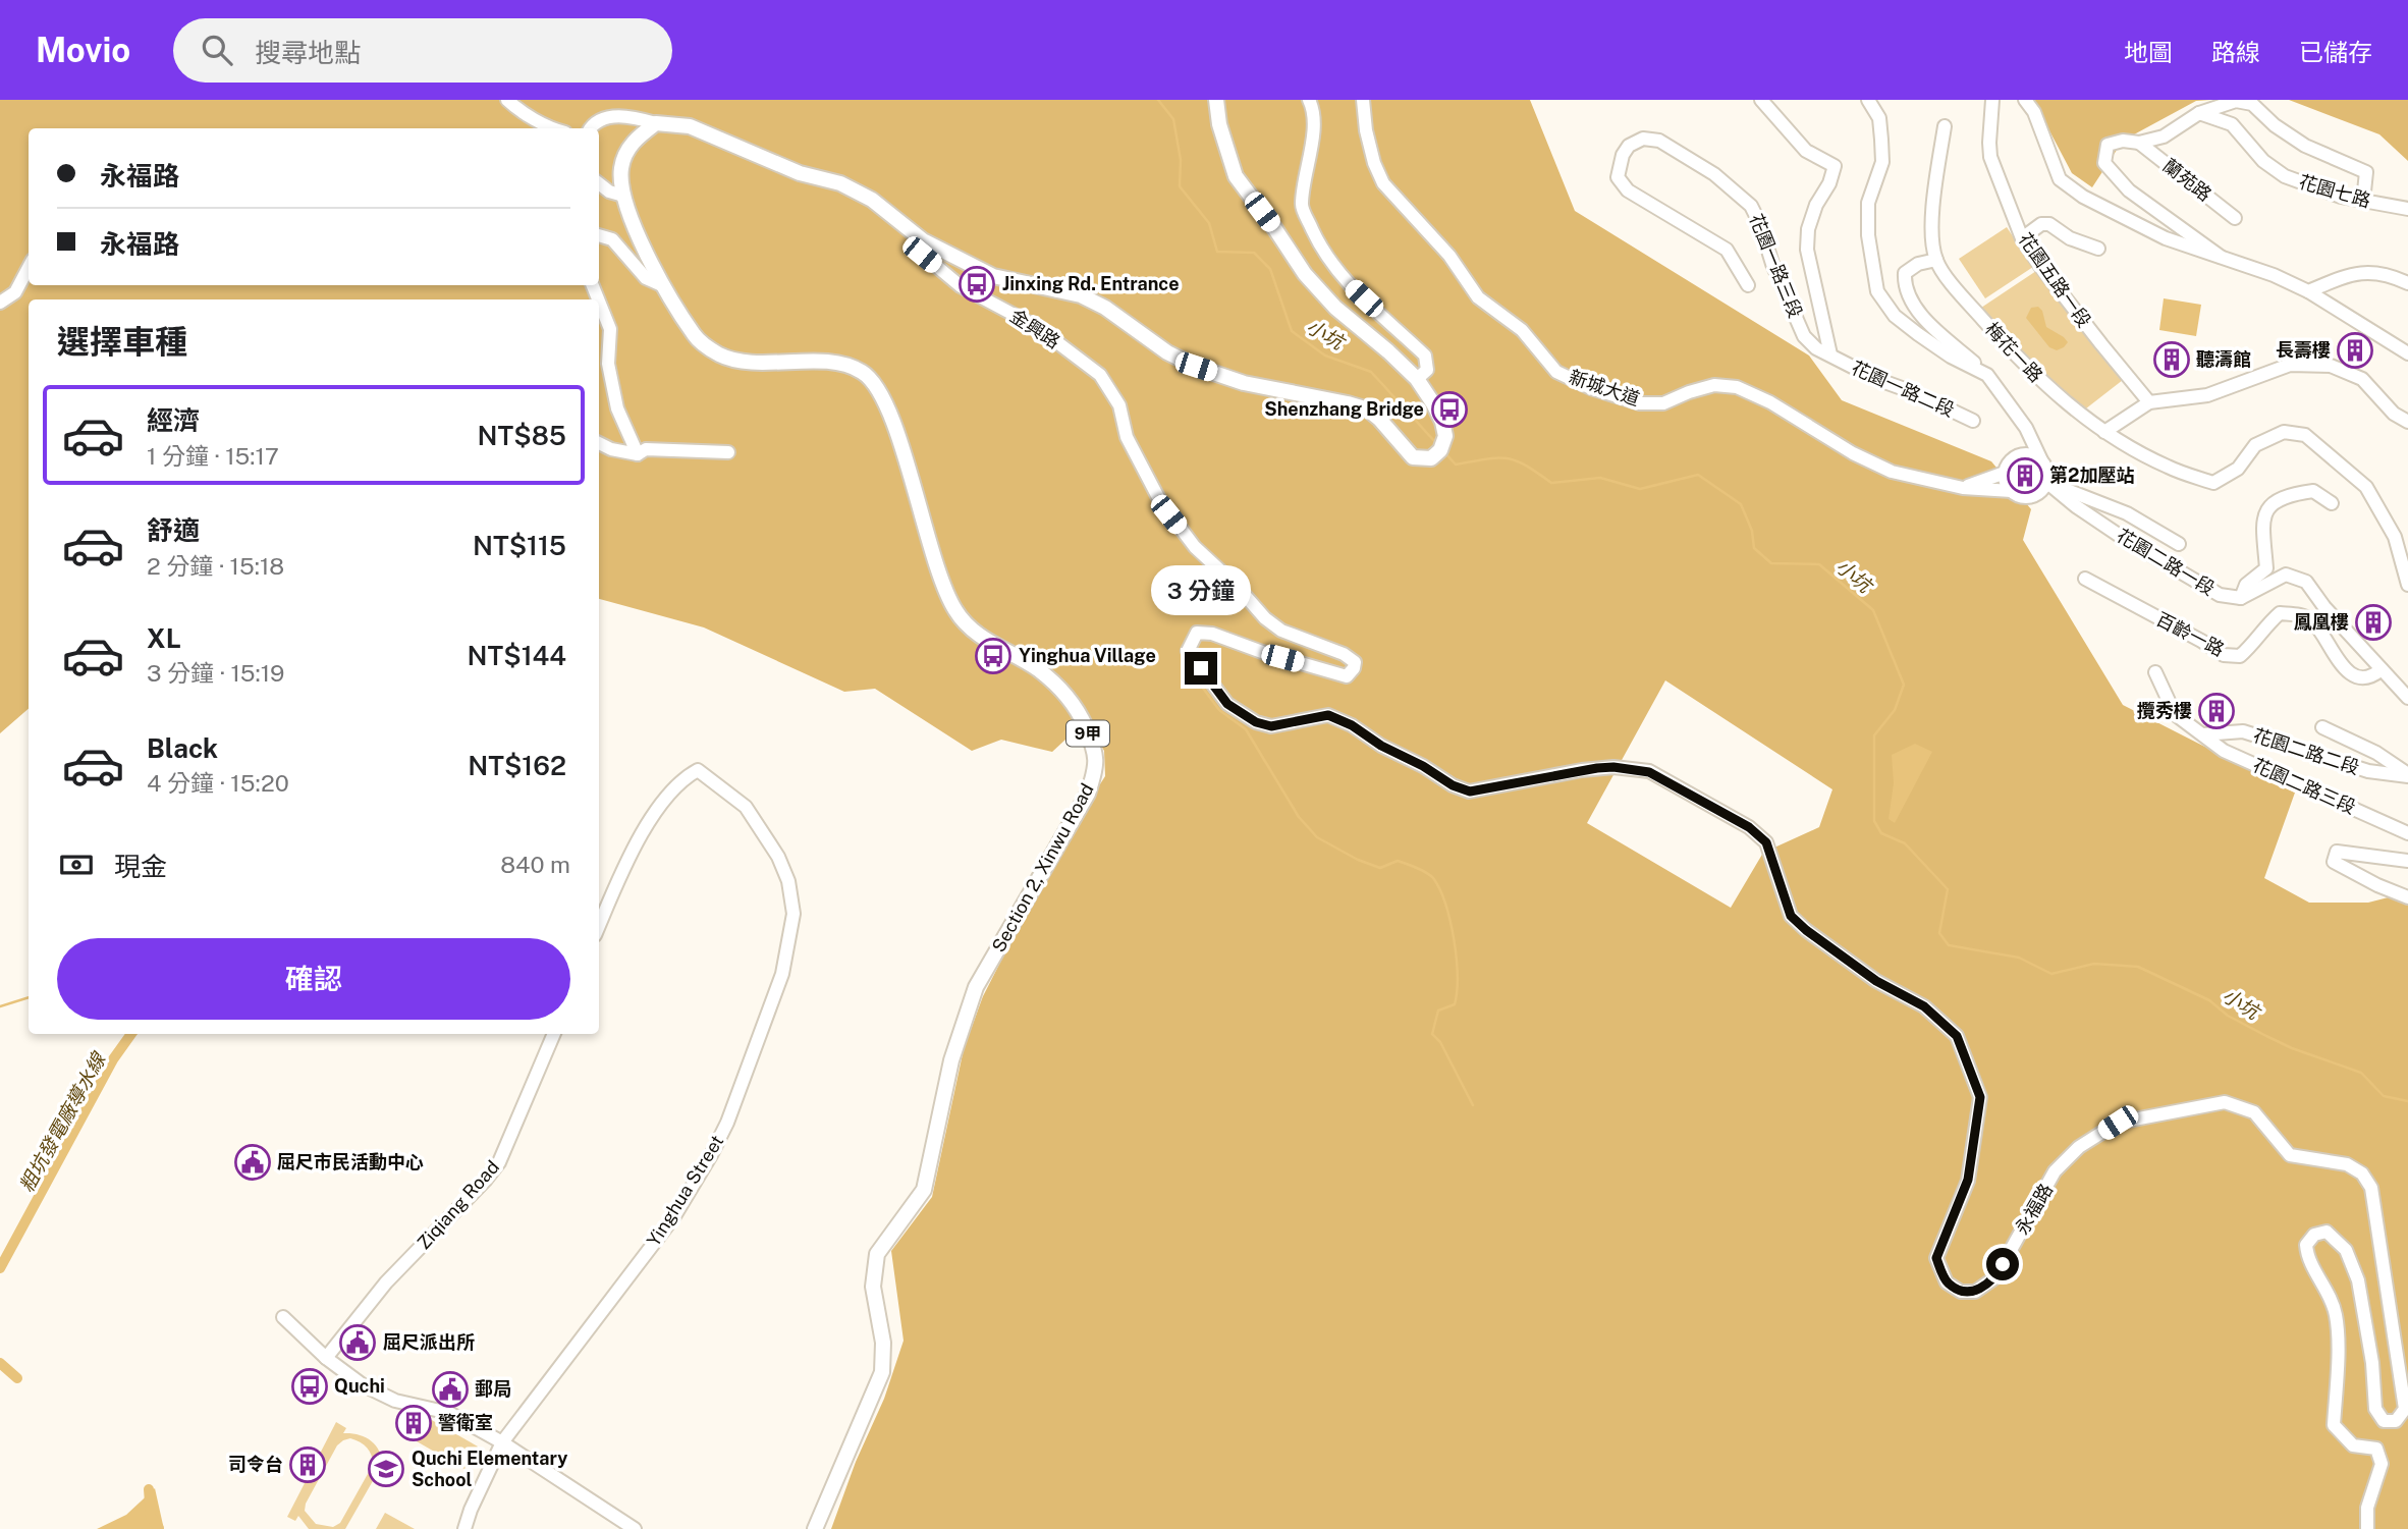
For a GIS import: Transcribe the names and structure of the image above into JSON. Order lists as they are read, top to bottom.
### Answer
{
  "streets": {
    "main road": ["9甲", "Section 2, Xinwu Road"],
    "street": [
      "蘭苑路",
      "花園七路",
      "花園一路三段",
      "花園五路一段",
      "金興路",
      "梅花一路",
      "新城大道",
      "花園一路二段",
      "花園二路一段",
      "百齡一路",
      "花園二路二段",
      "花園二路三段",
      "Yinghua Street",
      "Ziqiang Road",
      "永福路"
    ]
  },
  "crossings": [
    ["花園一路三段", "花園一路二段"],
    ["金興路", "永福路"],
    ["新城大道", "花園二路一段"],
    ["花園二路二段", "花園二路三段"]
  ],
  "water": ["小坑", "粗坑發電廠導水線"],
  "places": {
    "bus stop": [
      "Jinxing Rd. Entrance",
      "Shenzhang Bridge",
      "Yinghua Village",
      "Quchi"
    ],
    "building": [
      "長壽樓",
      "聽濤館",
      "第2加壓站",
      "鳳凰樓",
      "攬秀樓",
      "警衛室",
      "司令台"
    ],
    "public building": ["屈尺市民活動中心", "屈尺派出所", "郵局"],
    "school or university": ["Quchi Elementary School"]
  },
  "page": {
    "header": "Movio",
    "search": "搜尋地點",
    "nav": ["地圖", "路線", "已儲存"],
    "banner": ["永福路", "永福路"],
    "heading": "選擇車種",
    "list": [
      {
        "name": "經濟",
        "note": "1 分鐘 · 15:17",
        "value": "NT$85"
      },
      {
        "name": "舒適",
        "note": "2 分鐘 · 15:18",
        "value": "NT$115"
      },
      {
        "name": "XL",
        "note": "3 分鐘 · 15:19",
        "value": "NT$144"
      },
      {
        "name": "Black",
        "note": "4 分鐘 · 15:20",
        "value": "NT$162"
      }
    ],
    "bubble": "3 分鐘",
    "pay": ["現金", "840 m"],
    "buttons": "確認"
  }
}
